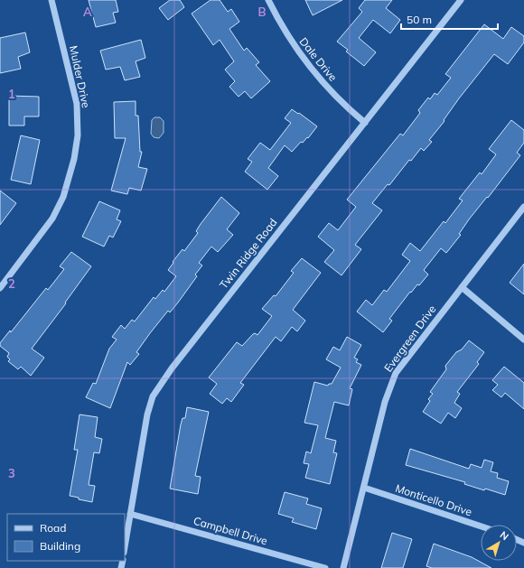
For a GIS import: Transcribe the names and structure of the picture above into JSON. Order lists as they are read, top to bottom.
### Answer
{
  "streets": {
    "street": [
      "Dale Drive",
      "Mulder Drive",
      "Twin Ridge Road",
      "Evergreen Drive",
      "Monticello Drive",
      "Campbell Drive"
    ]
  },
  "crossings": [
    ["Dale Drive", "Twin Ridge Road"],
    ["Twin Ridge Road", "Campbell Drive"],
    ["Evergreen Drive", "Monticello Drive"]
  ],
  "legend": ["Road", "Building"],
  "scale_bar": "50 m",
  "north": "top right",
  "grid": {
    "columns": ["A", "B"],
    "rows": ["1", "2", "3"]
  }
}
